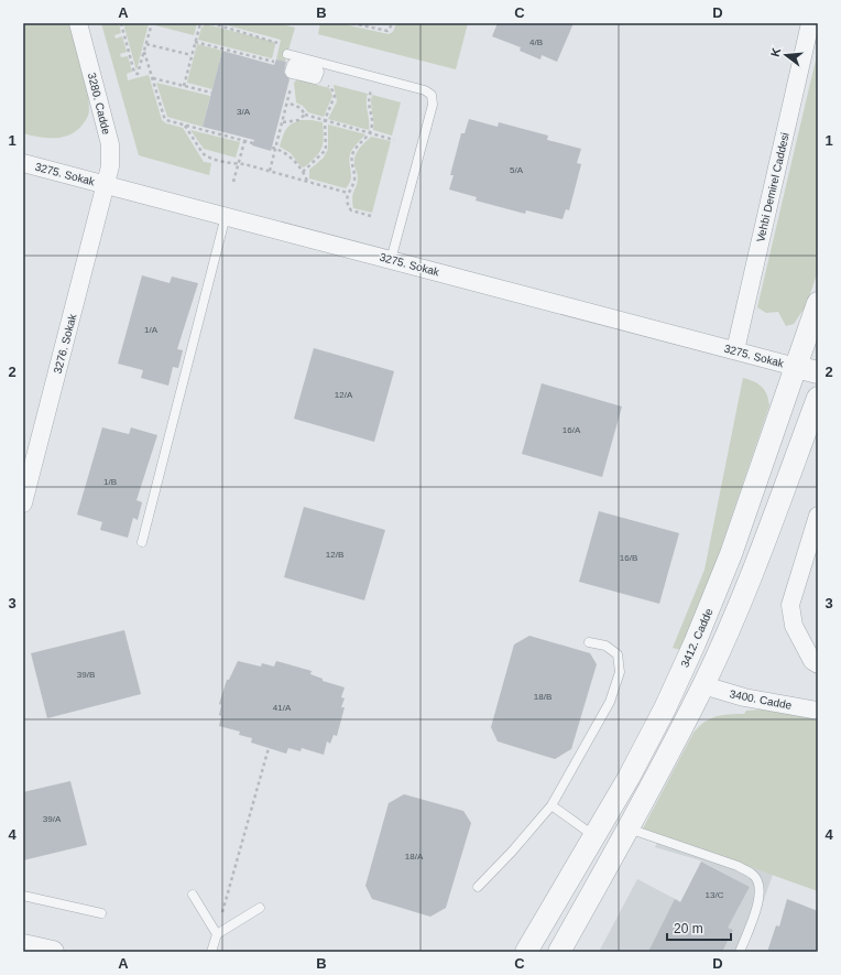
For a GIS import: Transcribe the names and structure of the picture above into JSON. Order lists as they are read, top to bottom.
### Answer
{
  "streets": {
    "street": [
      "3280. Cadde",
      "3275. Sokak",
      "Vehbi Demirel Caddesi",
      "3276. Sokak",
      "3412. Cadde",
      "3400. Cadde"
    ]
  },
  "crossings": [
    ["3280. Cadde", "3275. Sokak"],
    ["3280. Cadde", "3276. Sokak"],
    ["3275. Sokak", "Vehbi Demirel Caddesi"],
    ["3275. Sokak", "3276. Sokak"],
    ["3275. Sokak", "3412. Cadde"]
  ],
  "house_numbers": [
    "4/B",
    "3/A",
    "5/A",
    "1/A",
    "12/A",
    "16/A",
    "1/B",
    "12/B",
    "16/B",
    "39/B",
    "18/B",
    "41/A",
    "39/A",
    "18/A",
    "13/C"
  ],
  "scale_bar": "20 m",
  "north": "left",
  "grid": {
    "columns": [
      "A",
      "B",
      "C",
      "D"
    ],
    "rows": [
      "1",
      "2",
      "3",
      "4"
    ]
  }
}
